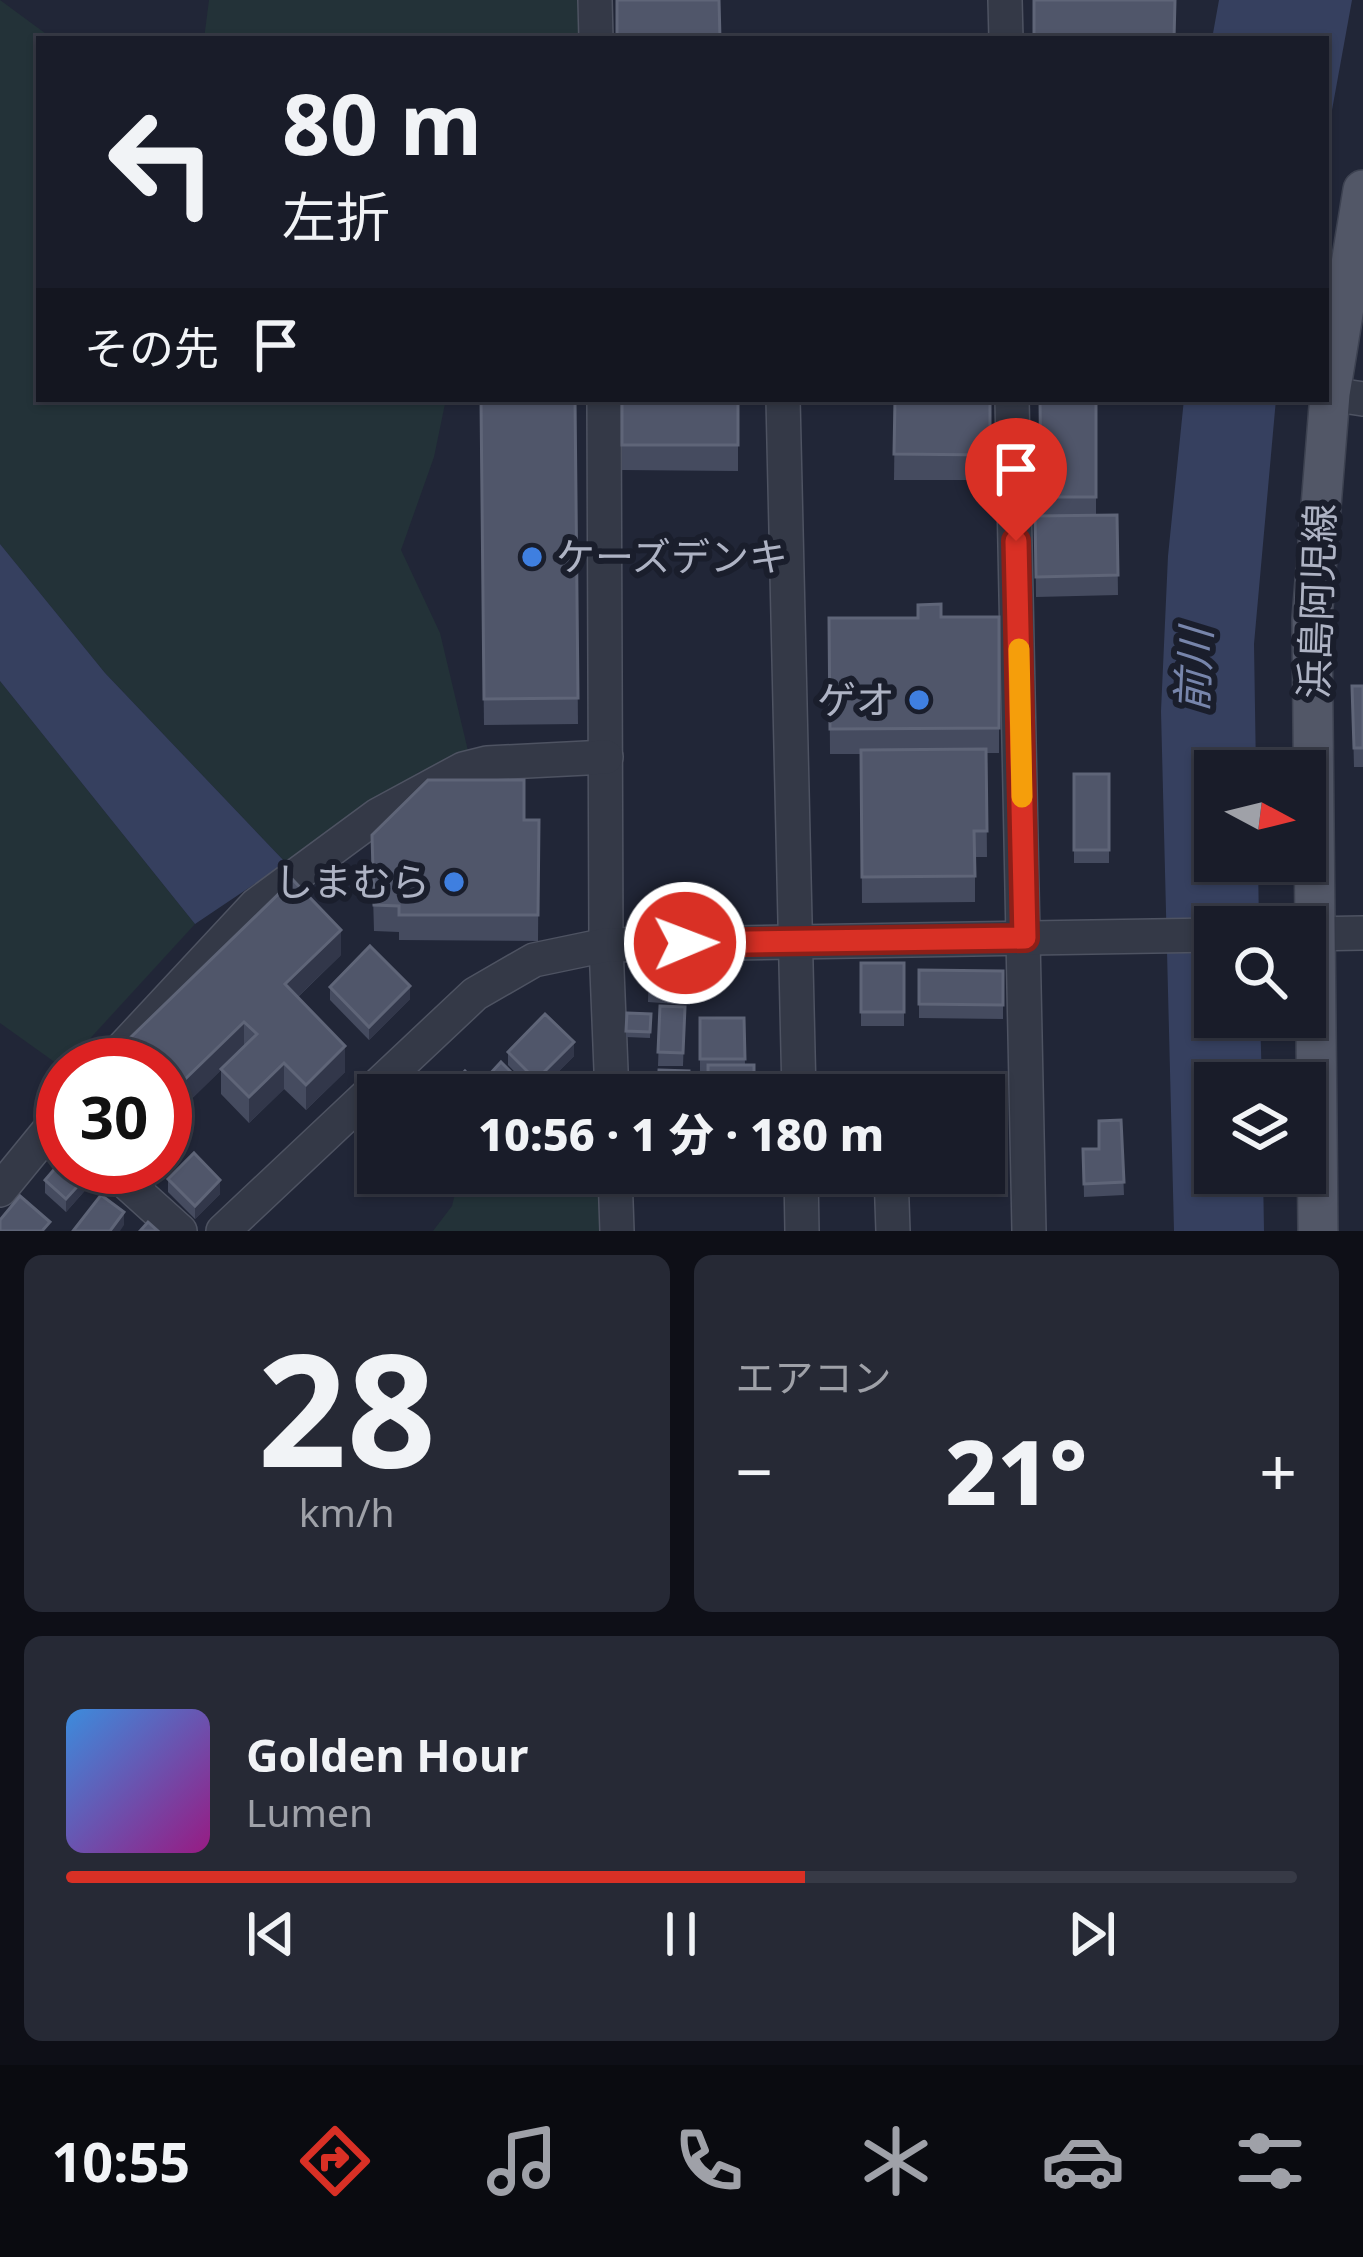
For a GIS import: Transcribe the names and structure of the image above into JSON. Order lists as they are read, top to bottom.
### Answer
{
  "streets": {
    "main road": ["浜島阿児線"]
  },
  "water": ["前川"],
  "places": ["ケーズデンキ", "ゲオ", "しまむら"],
  "north": "right",
  "page": {
    "turn": ["80 m", "左折"],
    "then": "その先",
    "limit": "30",
    "trip": "10:56 · 1 分 · 180 m",
    "tile": [
      ["28", "km/h"],
      "エアコン"
    ],
    "heat": ["−", "21°", "+"],
    "song": ["Golden Hour", "Lumen"],
    "tabs": "10:55"
  }
}
